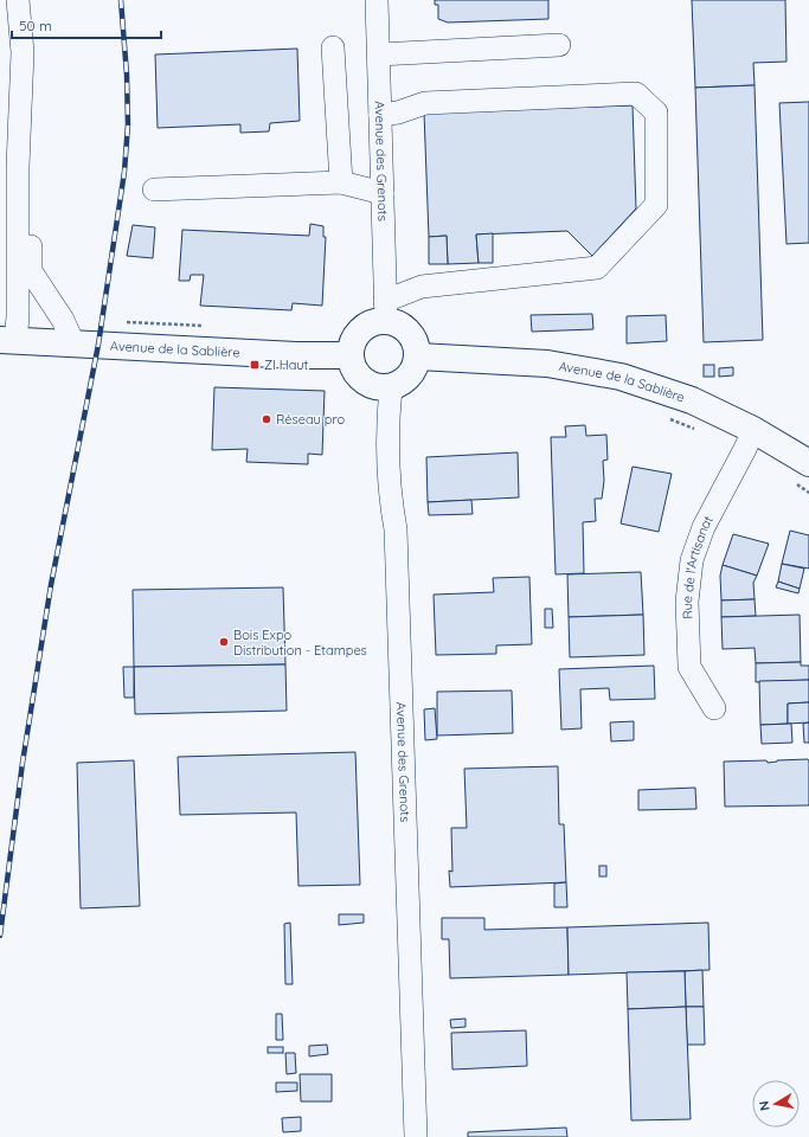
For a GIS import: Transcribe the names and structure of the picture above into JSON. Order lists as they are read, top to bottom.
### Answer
{
  "streets": {
    "main road": ["Avenue de la Sablière"],
    "street": ["Avenue des Grenots", "Rue de l'Artisanat"]
  },
  "crossings": [
    ["Avenue des Grenots", "Avenue de la Sablière"],
    ["Avenue de la Sablière", "Rue de l'Artisanat"]
  ],
  "places": {
    "transit": ["ZI Haut"],
    "other": ["Réseau pro", "Bois Expo Distribution - Etampes"]
  },
  "scale_bar": "50 m",
  "north": "left"
}
